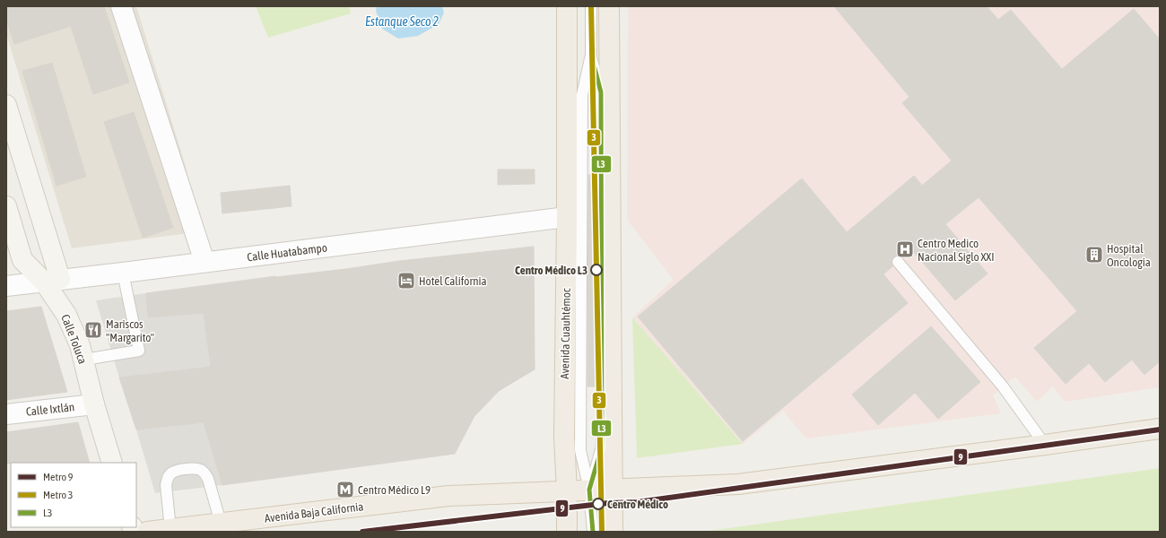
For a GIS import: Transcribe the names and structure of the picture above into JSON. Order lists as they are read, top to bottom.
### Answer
{
  "streets": {
    "main road": ["Avenida Cuauhtémoc", "Avenida Baja California"],
    "street": ["Calle Huatabampo", "Calle Toluca", "Calle Ixtlán"]
  },
  "crossings": [
    ["Calle Huatabampo", "Avenida Cuauhtémoc"],
    ["Calle Huatabampo", "Calle Toluca"],
    ["Avenida Cuauhtémoc", "Avenida Baja California"],
    ["Calle Toluca", "Calle Ixtlán"]
  ],
  "water": ["Estanque Seco 2"],
  "places": {
    "hospital": ["Centro Medico Nacional Siglo XXI"],
    "building": ["Hospital Oncologia"],
    "other": ["Centro Médico L3", "Centro Médico"],
    "hotel": ["Hotel California"],
    "restaurant": ["Mariscos \"Margarito\""],
    "metro station": ["Centro Médico L9"]
  },
  "lines": ["metro line 3", "transit line L3", "metro line 9"],
  "legend": ["Metro 9", "Metro 3", "L3"]
}
